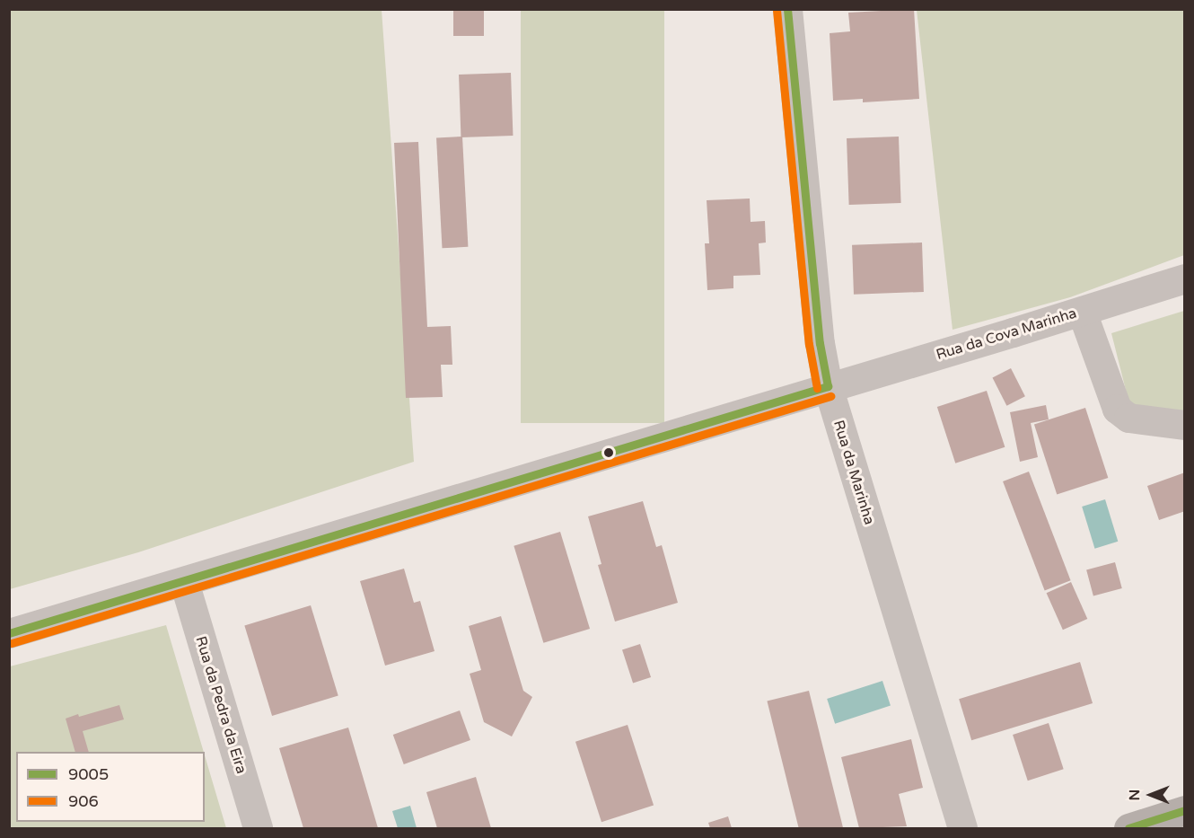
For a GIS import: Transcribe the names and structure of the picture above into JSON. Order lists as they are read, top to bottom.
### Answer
{
  "streets": {
    "street": ["Rua da Cova Marinha", "Rua da Marinha", "Rua da Pedra da Eira"]
  },
  "crossings": [
    ["Rua da Cova Marinha", "Rua da Marinha"],
    ["Rua da Cova Marinha", "Rua da Pedra da Eira"]
  ],
  "lines": ["transit line 9005", "transit line 906"],
  "legend": ["9005", "906"],
  "north": "left"
}
